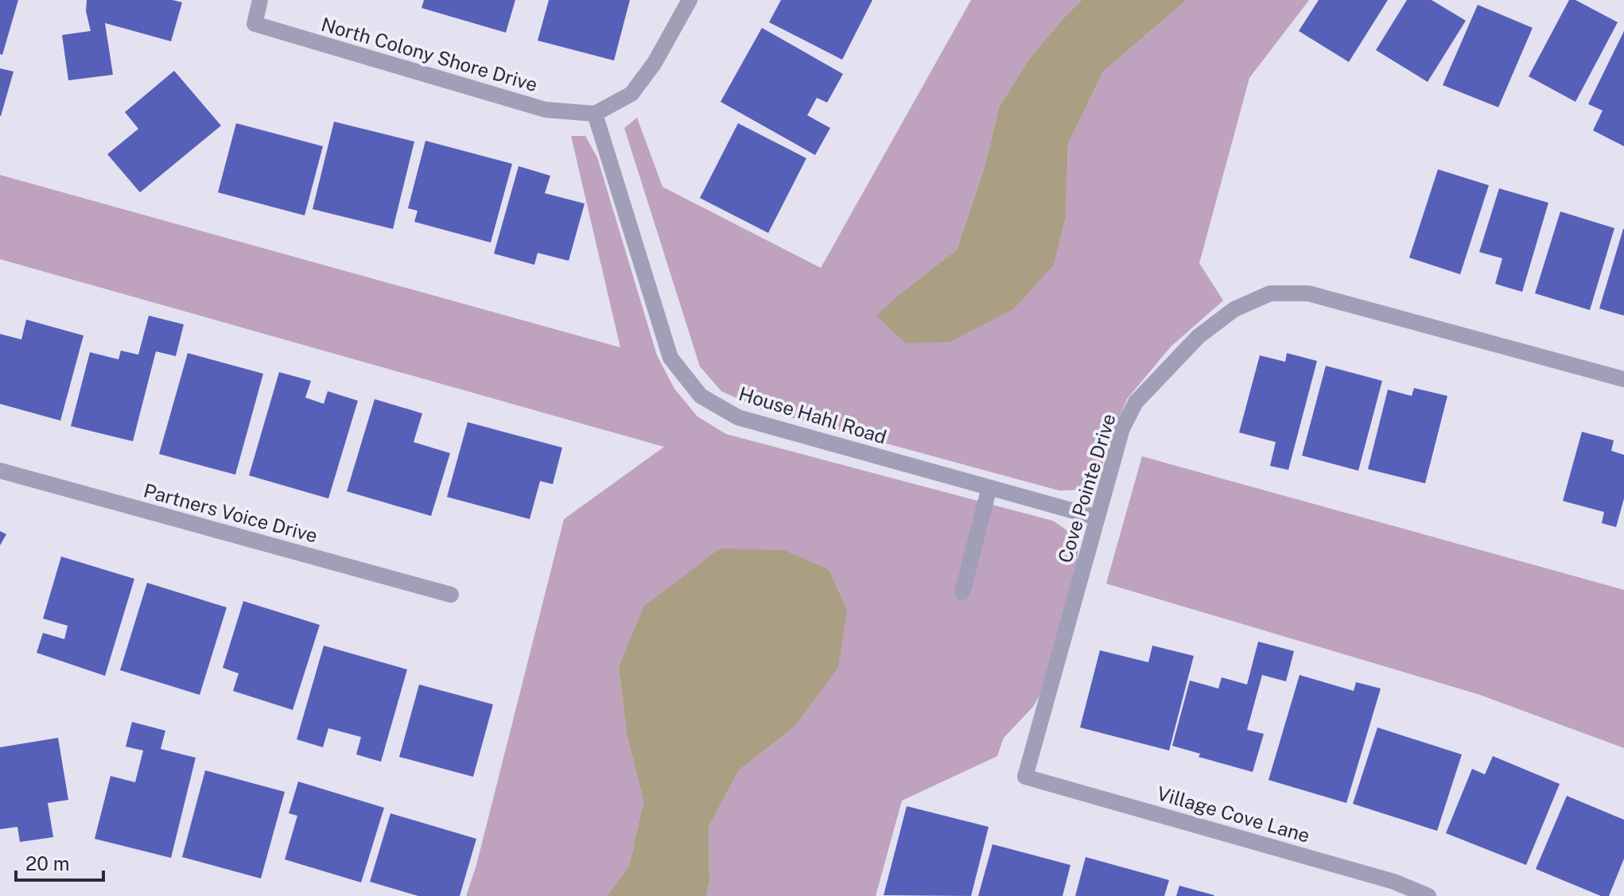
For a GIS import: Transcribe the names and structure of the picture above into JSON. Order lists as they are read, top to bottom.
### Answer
{
  "streets": {
    "street": [
      "North Colony Shore Drive",
      "House Hahl Road",
      "Cove Pointe Drive",
      "Partners Voice Drive",
      "Village Cove Lane"
    ]
  },
  "crossings": [
    ["North Colony Shore Drive", "House Hahl Road"],
    ["House Hahl Road", "Cove Pointe Drive"],
    ["Cove Pointe Drive", "Village Cove Lane"]
  ],
  "scale_bar": "20 m"
}
